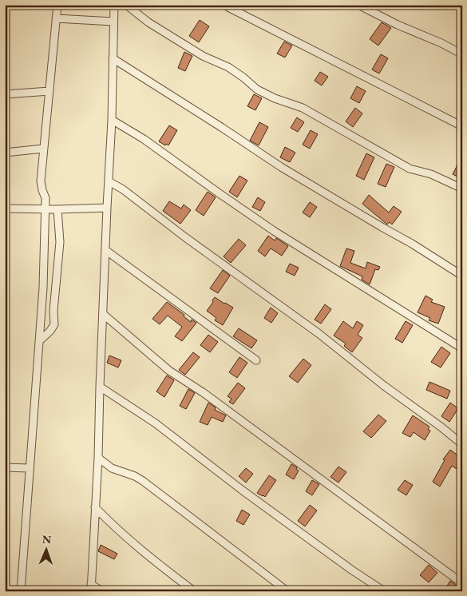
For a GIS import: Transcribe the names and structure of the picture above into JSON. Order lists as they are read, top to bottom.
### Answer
{
  "north": "top"
}
